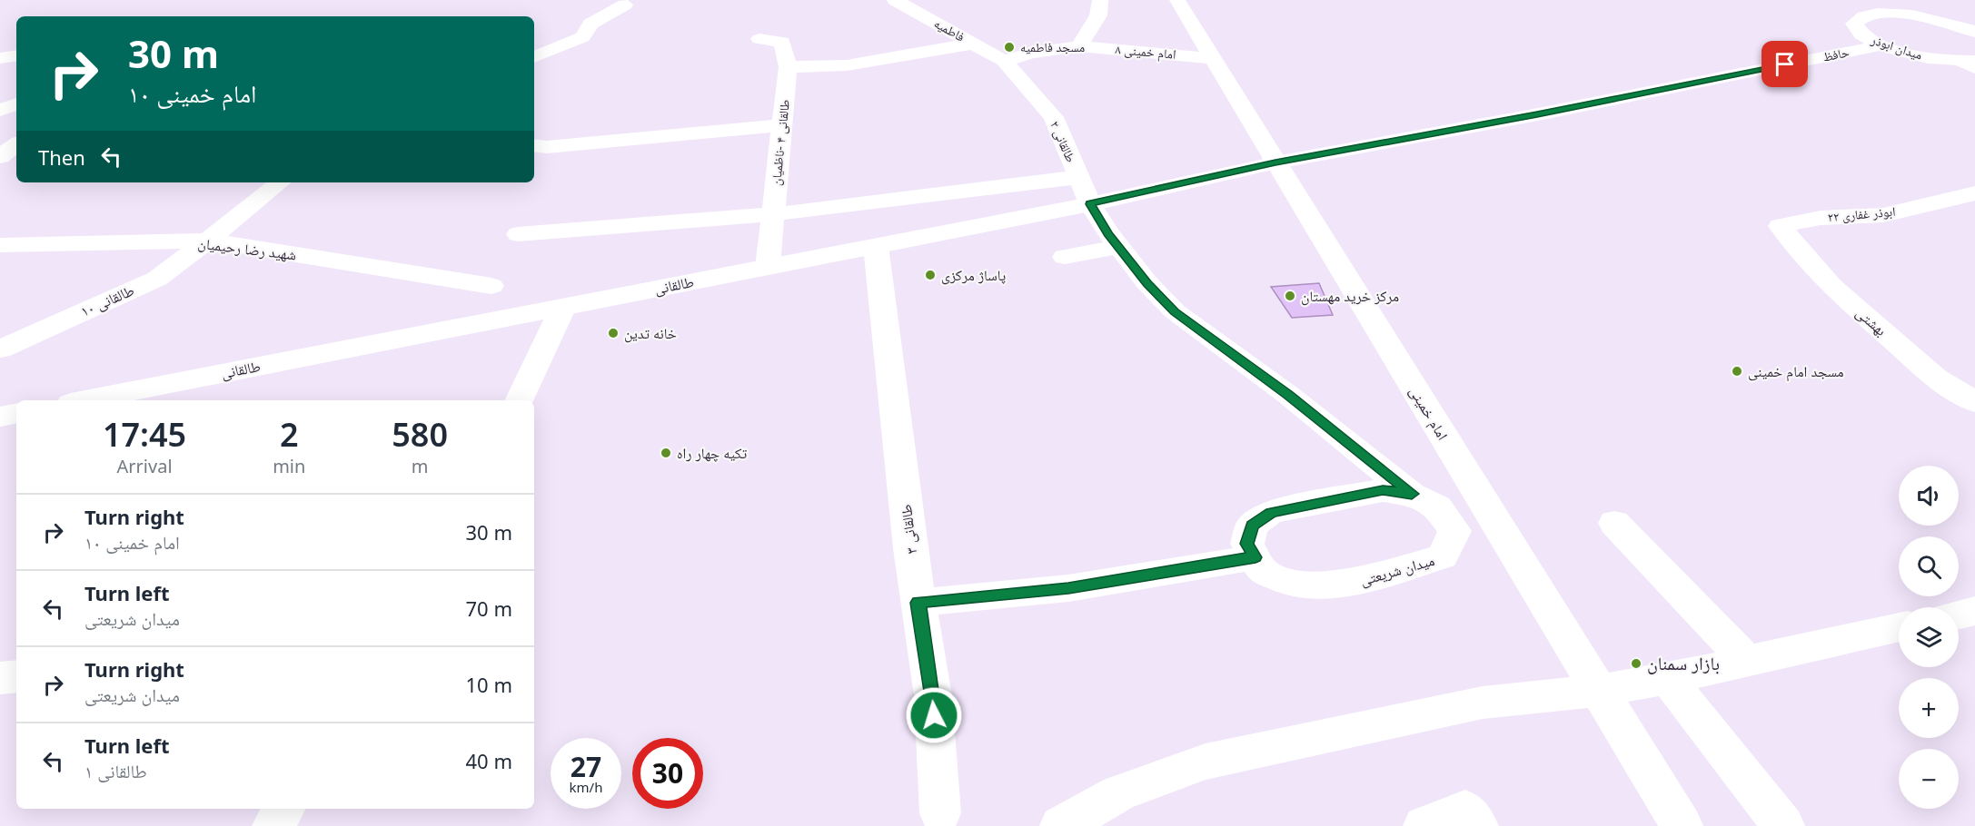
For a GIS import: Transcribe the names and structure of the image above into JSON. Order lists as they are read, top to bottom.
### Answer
{
  "streets": {
    "street": [
      "فاطمیه",
      "میدان ابوذر",
      "امام خمینی ۸",
      "حافظ",
      "طالقانی ۲",
      "طالقانی ۴ -ناظمیان",
      "ابوذر غفاری ۲۲",
      "شهید رضا رحیمیان",
      "طالقانی",
      "طالقانی ۱۰",
      "بهشتی",
      "امام خمینی",
      "طالقانی ۳",
      "میدان شریعتی"
    ]
  },
  "crossings": [
    ["فاطمیه", "امام خمینی ۸"],
    ["فاطمیه", "طالقانی ۲"],
    ["میدان ابوذر", "حافظ"],
    ["امام خمینی ۸", "طالقانی ۲"],
    ["امام خمینی ۸", "امام خمینی"],
    ["حافظ", "طالقانی"],
    ["حافظ", "امام خمینی"],
    ["طالقانی ۲", "طالقانی"],
    ["طالقانی ۲", "میدان شریعتی"],
    ["طالقانی ۴ -ناظمیان", "طالقانی"],
    ["ابوذر غفاری ۲۲", "بهشتی"],
    ["شهید رضا رحیمیان", "طالقانی ۱۰"],
    ["طالقانی", "امام خمینی"],
    ["طالقانی", "طالقانی ۳"]
  ],
  "places": [
    "مسجد فاطمیه",
    "پاساژ مرکزی",
    "مرکز خرید مهستان",
    "خانه تدین",
    "مسجد امام خمینی",
    "تکیه چهار راه",
    "بازار سمنان"
  ],
  "page": {
    "turn": ["30 m", "امام خمینی ۱۰"],
    "then": "Then",
    "eta": [
      "17:45",
      "Arrival",
      "2",
      "min",
      "580",
      "m"
    ],
    "map_buttons": ["+", "−"],
    "list": [
      {
        "name": "Turn right",
        "note": "امام خمینی ۱۰",
        "value": "30 m"
      },
      {
        "name": "Turn left",
        "note": "میدان شریعتی",
        "value": "70 m"
      },
      {
        "name": "Turn right",
        "note": "میدان شریعتی",
        "value": "10 m"
      },
      {
        "name": "Turn left",
        "note": "طالقانی ۱",
        "value": "40 m"
      }
    ],
    "speed": "27 km/h",
    "limit": "30"
  }
}
